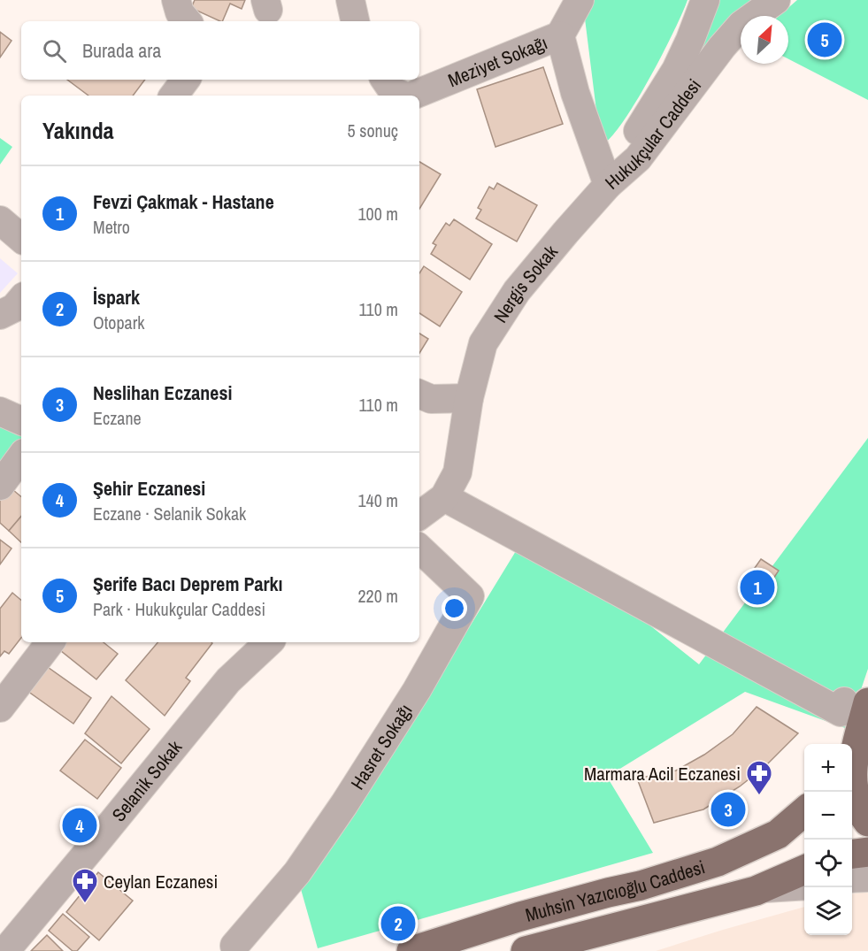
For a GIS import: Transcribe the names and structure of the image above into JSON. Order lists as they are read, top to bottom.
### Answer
{
  "streets": {
    "main road": ["Muhsin Yazıcıoğlu Caddesi"],
    "street": [
      "Meziyet Sokağı",
      "Hukukçular Caddesi",
      "Nergis Sokak",
      "Hasret Sokağı",
      "Selanik Sokak"
    ]
  },
  "crossings": [
    ["Meziyet Sokağı", "Hukukçular Caddesi"],
    ["Meziyet Sokağı", "Nergis Sokak"],
    ["Hukukçular Caddesi", "Nergis Sokak"]
  ],
  "places": {
    "pharmacy": ["Marmara Acil Eczanesi", "Ceylan Eczanesi"]
  },
  "north": "top right",
  "page": {
    "pins": [
      "5",
      "1",
      "3",
      "4",
      "2"
    ],
    "search": "Burada ara",
    "heading": ["Yakında", "5 sonuç"],
    "list": [
      {
        "mark": "1",
        "name": "Fevzi Çakmak - Hastane",
        "note": "Metro",
        "value": "100 m"
      },
      {
        "mark": "2",
        "name": "İspark",
        "note": "Otopark",
        "value": "110 m"
      },
      {
        "mark": "3",
        "name": "Neslihan Eczanesi",
        "note": "Eczane",
        "value": "110 m"
      },
      {
        "mark": "4",
        "name": "Şehir Eczanesi",
        "note": "Eczane · Selanik Sokak",
        "value": "140 m"
      },
      {
        "mark": "5",
        "name": "Şerife Bacı Deprem Parkı",
        "note": "Park · Hukukçular Caddesi",
        "value": "220 m"
      }
    ],
    "map_buttons": ["+", "−"]
  }
}
